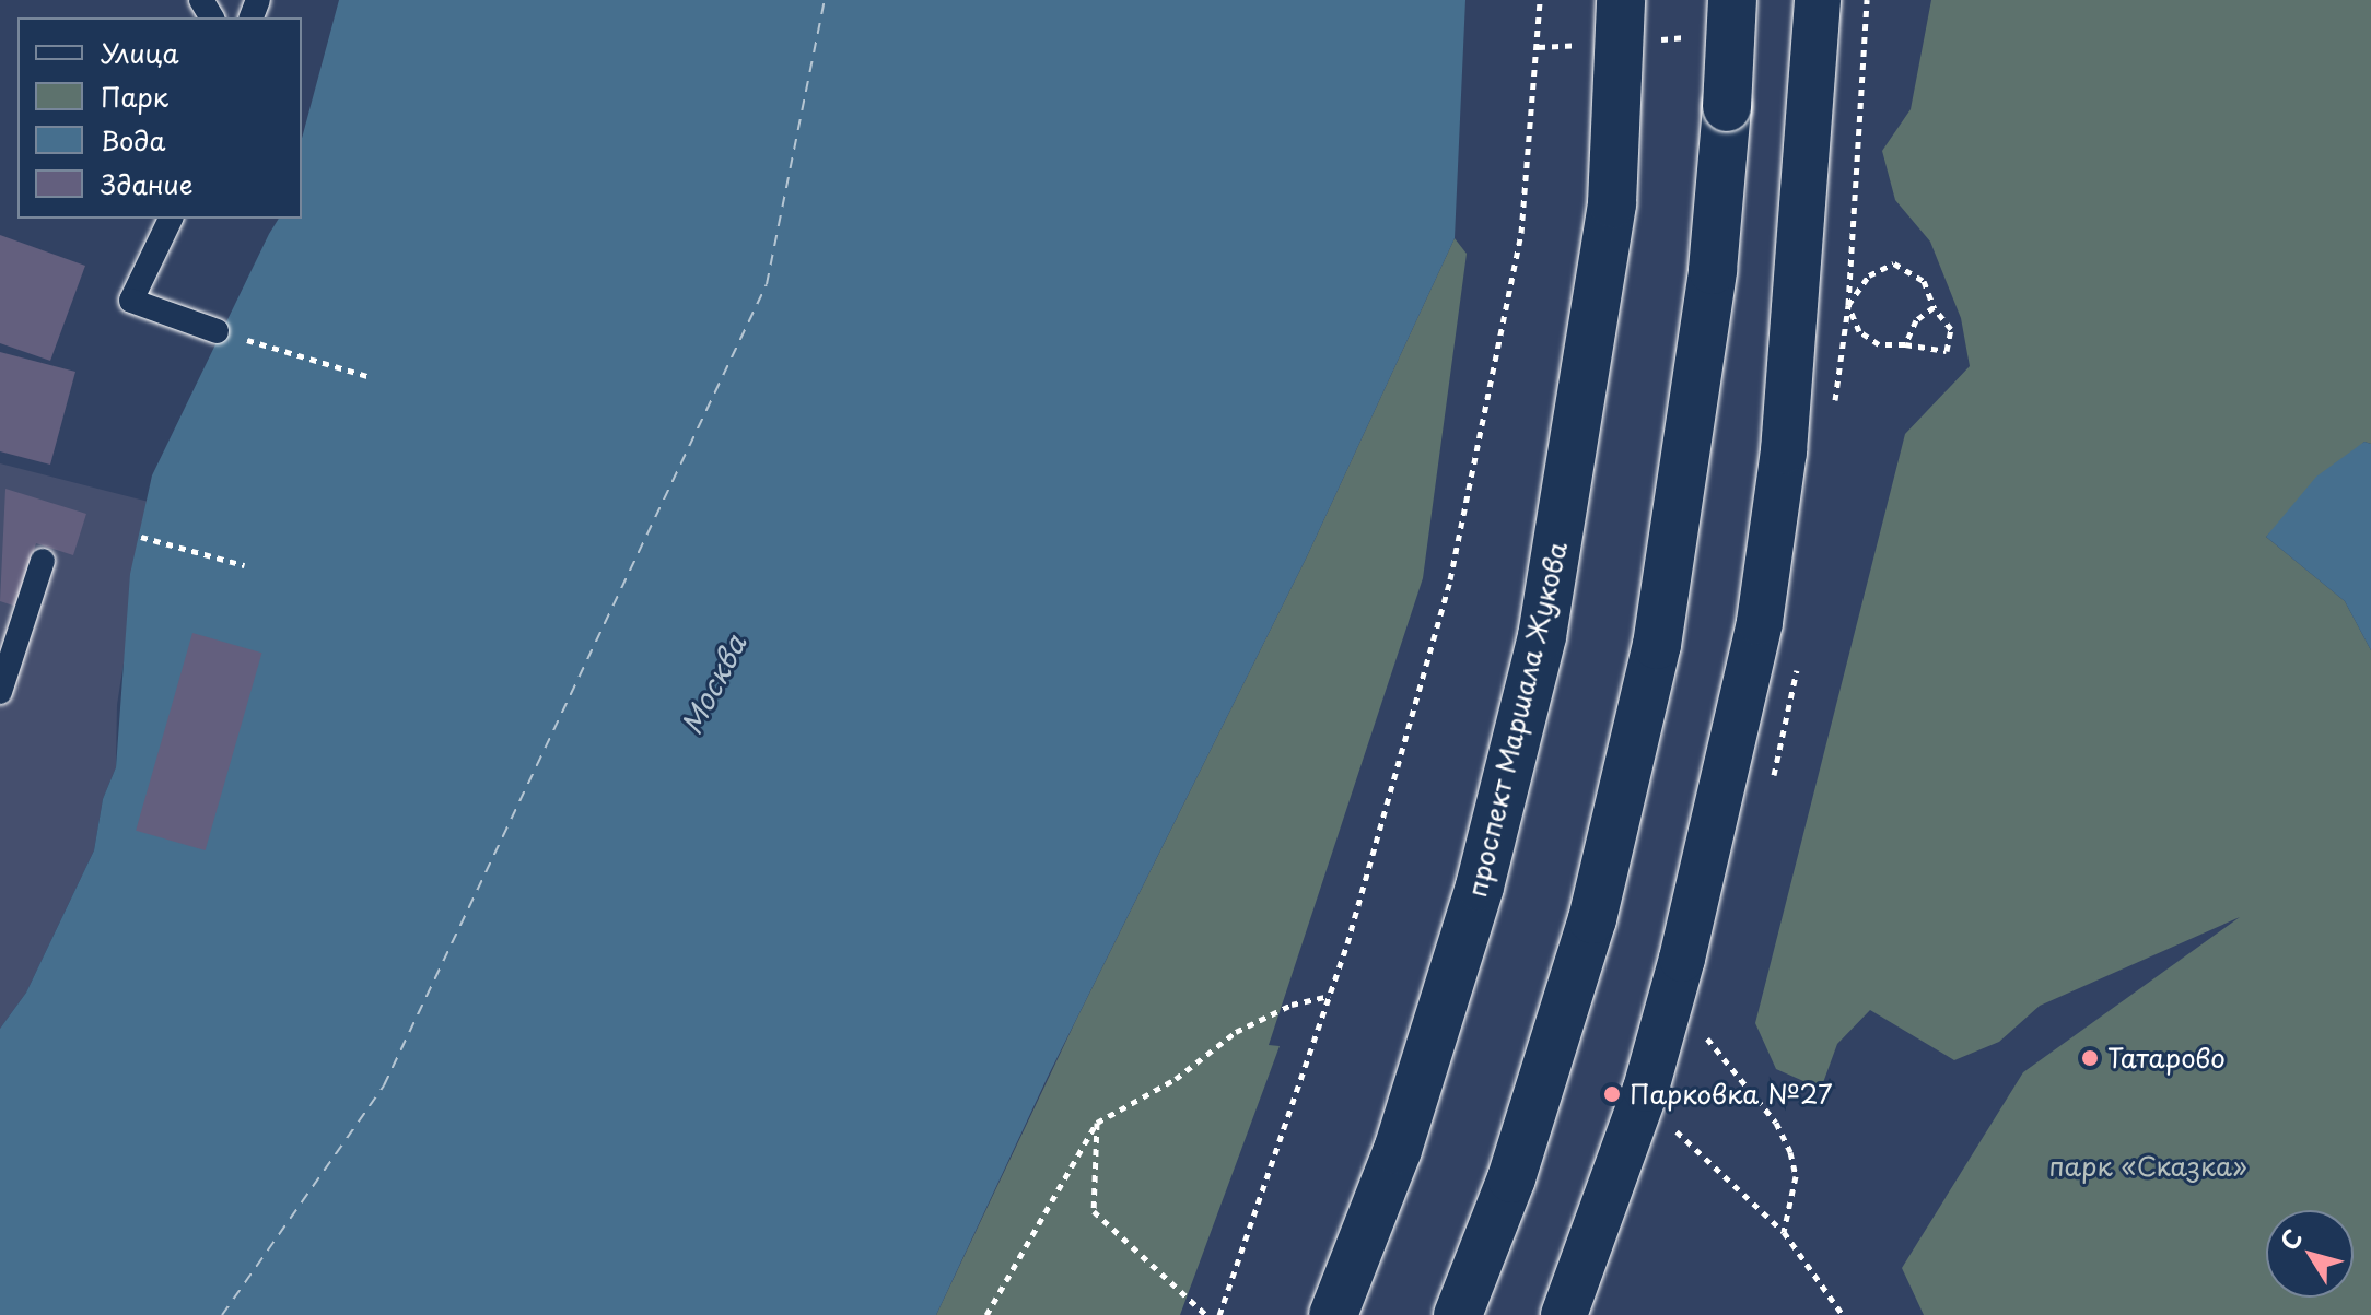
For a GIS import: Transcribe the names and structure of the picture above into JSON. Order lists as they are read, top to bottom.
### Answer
{
  "streets": {
    "main road": ["проспект Маршала Жукова"]
  },
  "water": ["Москва"],
  "parks": ["парк «Сказка»"],
  "places": ["Татарово", "Парковка №27"],
  "legend": [
    "Улица",
    "Парк",
    "Вода",
    "Здание"
  ],
  "north": "top left"
}
